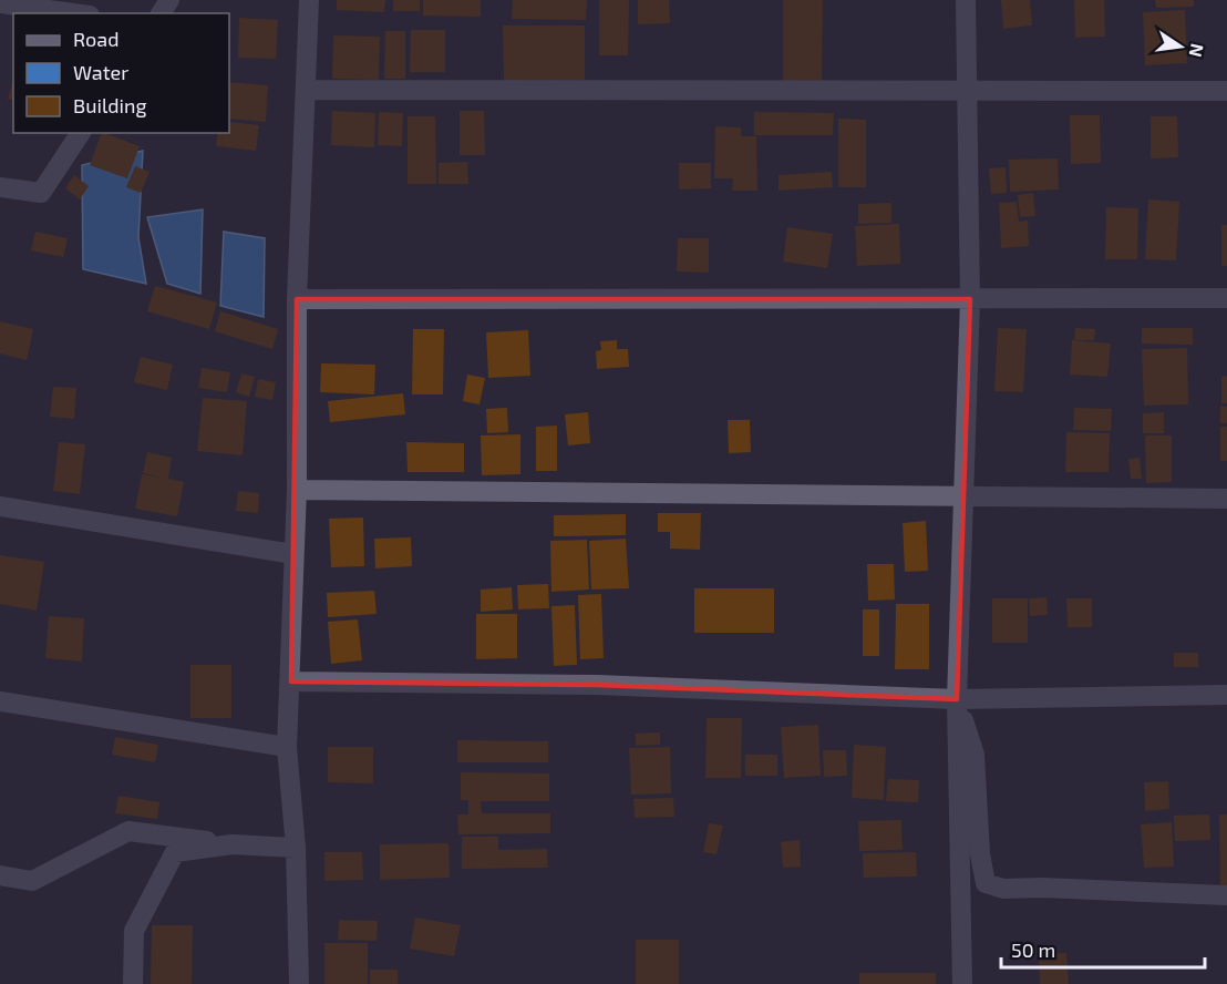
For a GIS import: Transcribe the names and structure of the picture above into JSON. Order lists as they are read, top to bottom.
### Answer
{
  "legend": ["Road", "Water", "Building"],
  "scale_bar": "50 m",
  "north": "right"
}
